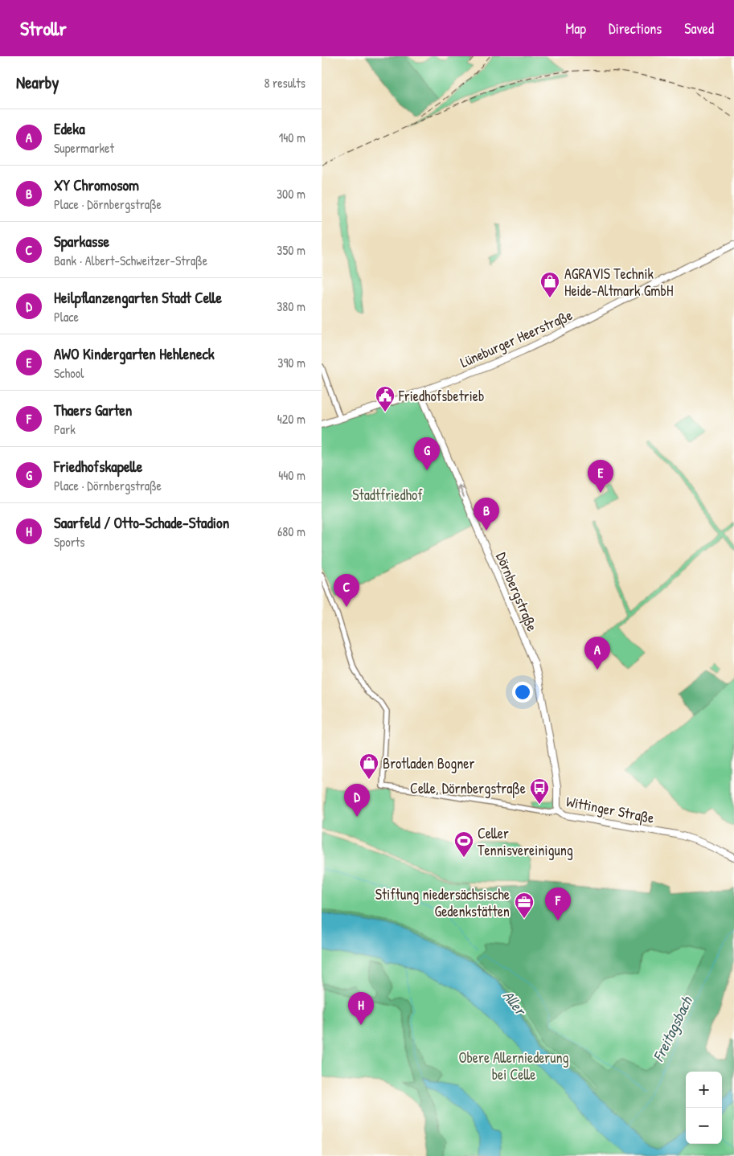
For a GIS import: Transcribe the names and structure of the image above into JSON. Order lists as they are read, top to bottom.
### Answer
{
  "streets": {
    "main road": ["Lüneburger Heerstraße", "Dörnbergstraße", "Wittinger Straße"]
  },
  "crossings": [
    ["Lüneburger Heerstraße", "Dörnbergstraße"],
    ["Dörnbergstraße", "Wittinger Straße"]
  ],
  "one_way": ["Dörnbergstraße"],
  "water": ["Aller", "Freitagsbach"],
  "parks": ["Stadtfriedhof", "Obere Allerniederung bei Celle"],
  "places": {
    "shop": ["AGRAVIS Technik Heide-Altmark GmbH", "Brotladen Bogner"],
    "public building": ["Friedhofsbetrieb"],
    "bus stop": ["Celle, Dörnbergstraße"],
    "sports": ["Celler Tennisvereinigung"],
    "office": ["Stiftung niedersächsische Gedenkstätten"]
  },
  "page": {
    "header": "Strollr",
    "nav": ["Map", "Directions", "Saved"],
    "heading": ["Nearby", "8 results"],
    "list": [
      {
        "mark": "A",
        "name": "Edeka",
        "note": "Supermarket",
        "value": "140 m"
      },
      {
        "mark": "B",
        "name": "XY Chromosom",
        "note": "Place · Dörnbergstraße",
        "value": "300 m"
      },
      {
        "mark": "C",
        "name": "Sparkasse",
        "note": "Bank · Albert-Schweitzer-Straße",
        "value": "350 m"
      },
      {
        "mark": "D",
        "name": "Heilpflanzengarten Stadt Celle",
        "note": "Place",
        "value": "380 m"
      },
      {
        "mark": "E",
        "name": "AWO Kindergarten Hehleneck",
        "note": "School",
        "value": "390 m"
      },
      {
        "mark": "F",
        "name": "Thaers Garten",
        "note": "Park",
        "value": "420 m"
      },
      {
        "mark": "G",
        "name": "Friedhofskapelle",
        "note": "Place · Dörnbergstraße",
        "value": "440 m"
      },
      {
        "mark": "H",
        "name": "Saarfeld / Otto-Schade-Stadion",
        "note": "Sports",
        "value": "680 m"
      }
    ],
    "pins": [
      "G",
      "E",
      "B",
      "C",
      "A",
      "D",
      "F",
      "H"
    ],
    "map_buttons": ["+", "−"]
  }
}
